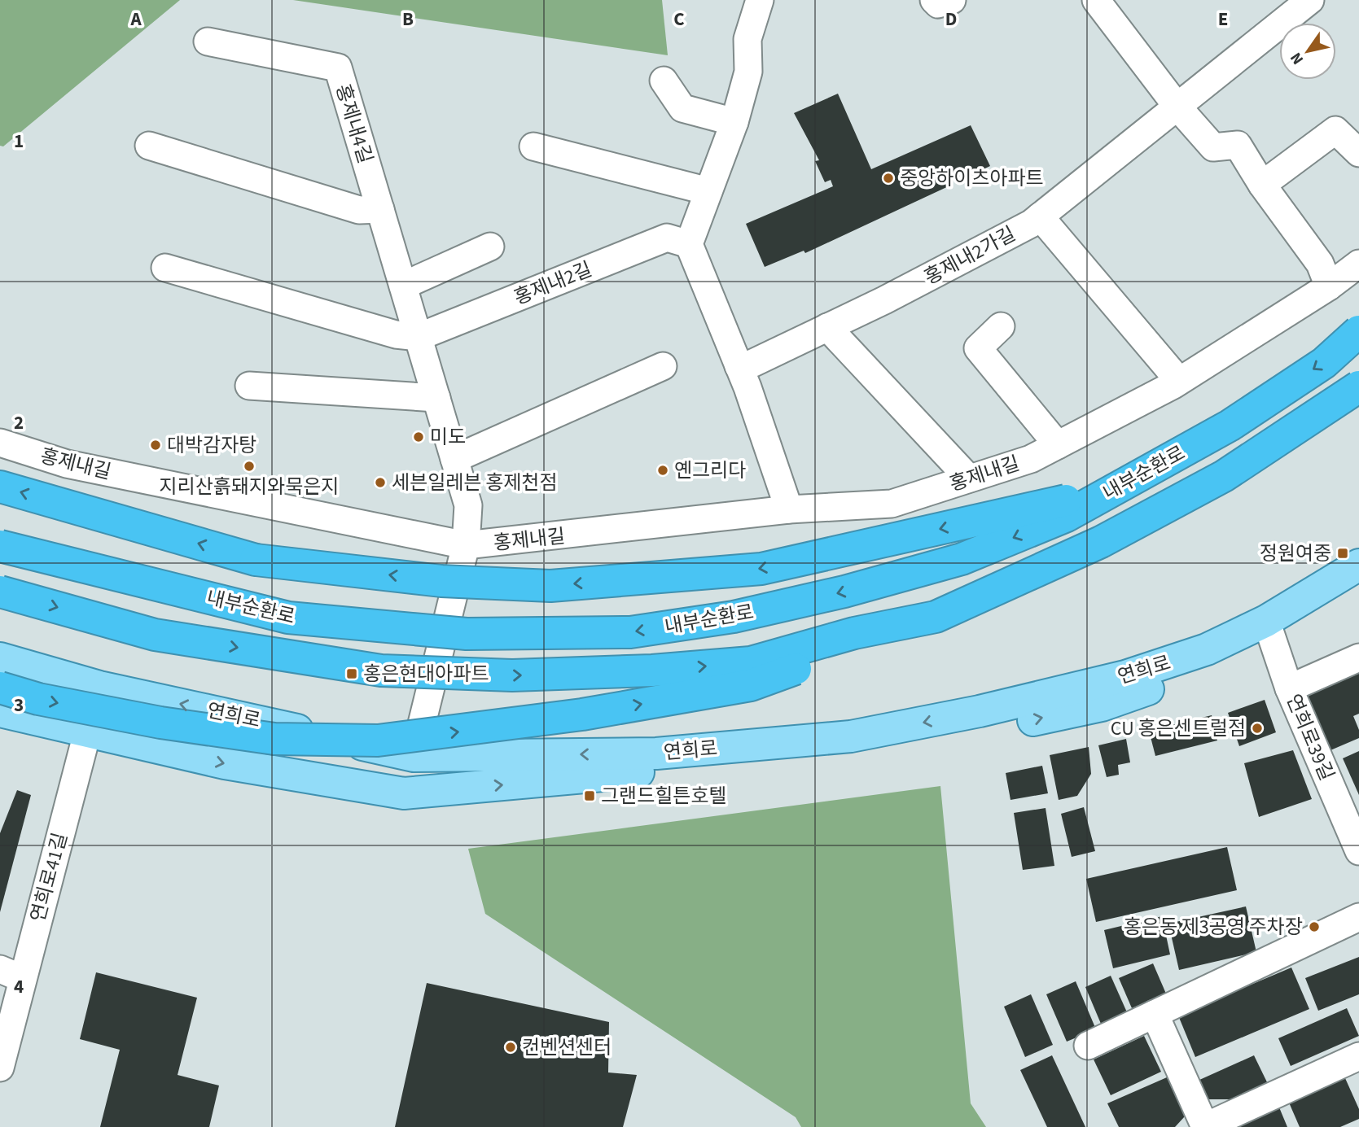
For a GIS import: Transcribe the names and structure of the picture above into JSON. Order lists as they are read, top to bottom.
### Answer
{
  "streets": {
    "highway": ["내부순환로"],
    "main road": ["연희로"],
    "street": [
      "홍제내4길",
      "홍제내2가길",
      "홍제내2길",
      "홍제내길",
      "연희로39길",
      "연희로41길"
    ]
  },
  "crossings": [
    ["홍제내4길", "홍제내2길"],
    ["홍제내4길", "홍제내길"],
    ["홍제내4길", "연희로"],
    ["연희로", "연희로39길"],
    ["연희로", "연희로41길"]
  ],
  "places": {
    "other": [
      "중앙하이츠아파트",
      "미도",
      "대박감자탕",
      "지리산흙돼지와묵은지",
      "옌그리다",
      "세븐일레븐 홍제천점",
      "CU 홍은센트럴점",
      "홍은동 제3공영 주차장",
      "컨벤션센터"
    ],
    "transit": ["정원여중", "홍은현대아파트", "그랜드힐튼호텔"]
  },
  "north": "bottom left",
  "grid": {
    "columns": [
      "A",
      "B",
      "C",
      "D",
      "E"
    ],
    "rows": [
      "1",
      "2",
      "3",
      "4"
    ]
  }
}
